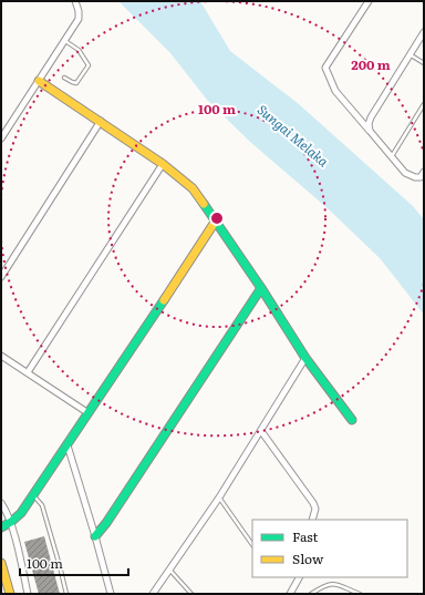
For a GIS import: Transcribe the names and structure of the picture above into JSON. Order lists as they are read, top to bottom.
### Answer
{
  "water": ["Sungai Melaka"],
  "legend": ["Fast", "Slow"],
  "scale_bar": "100 m",
  "rings": ["200 m", "100 m"]
}
